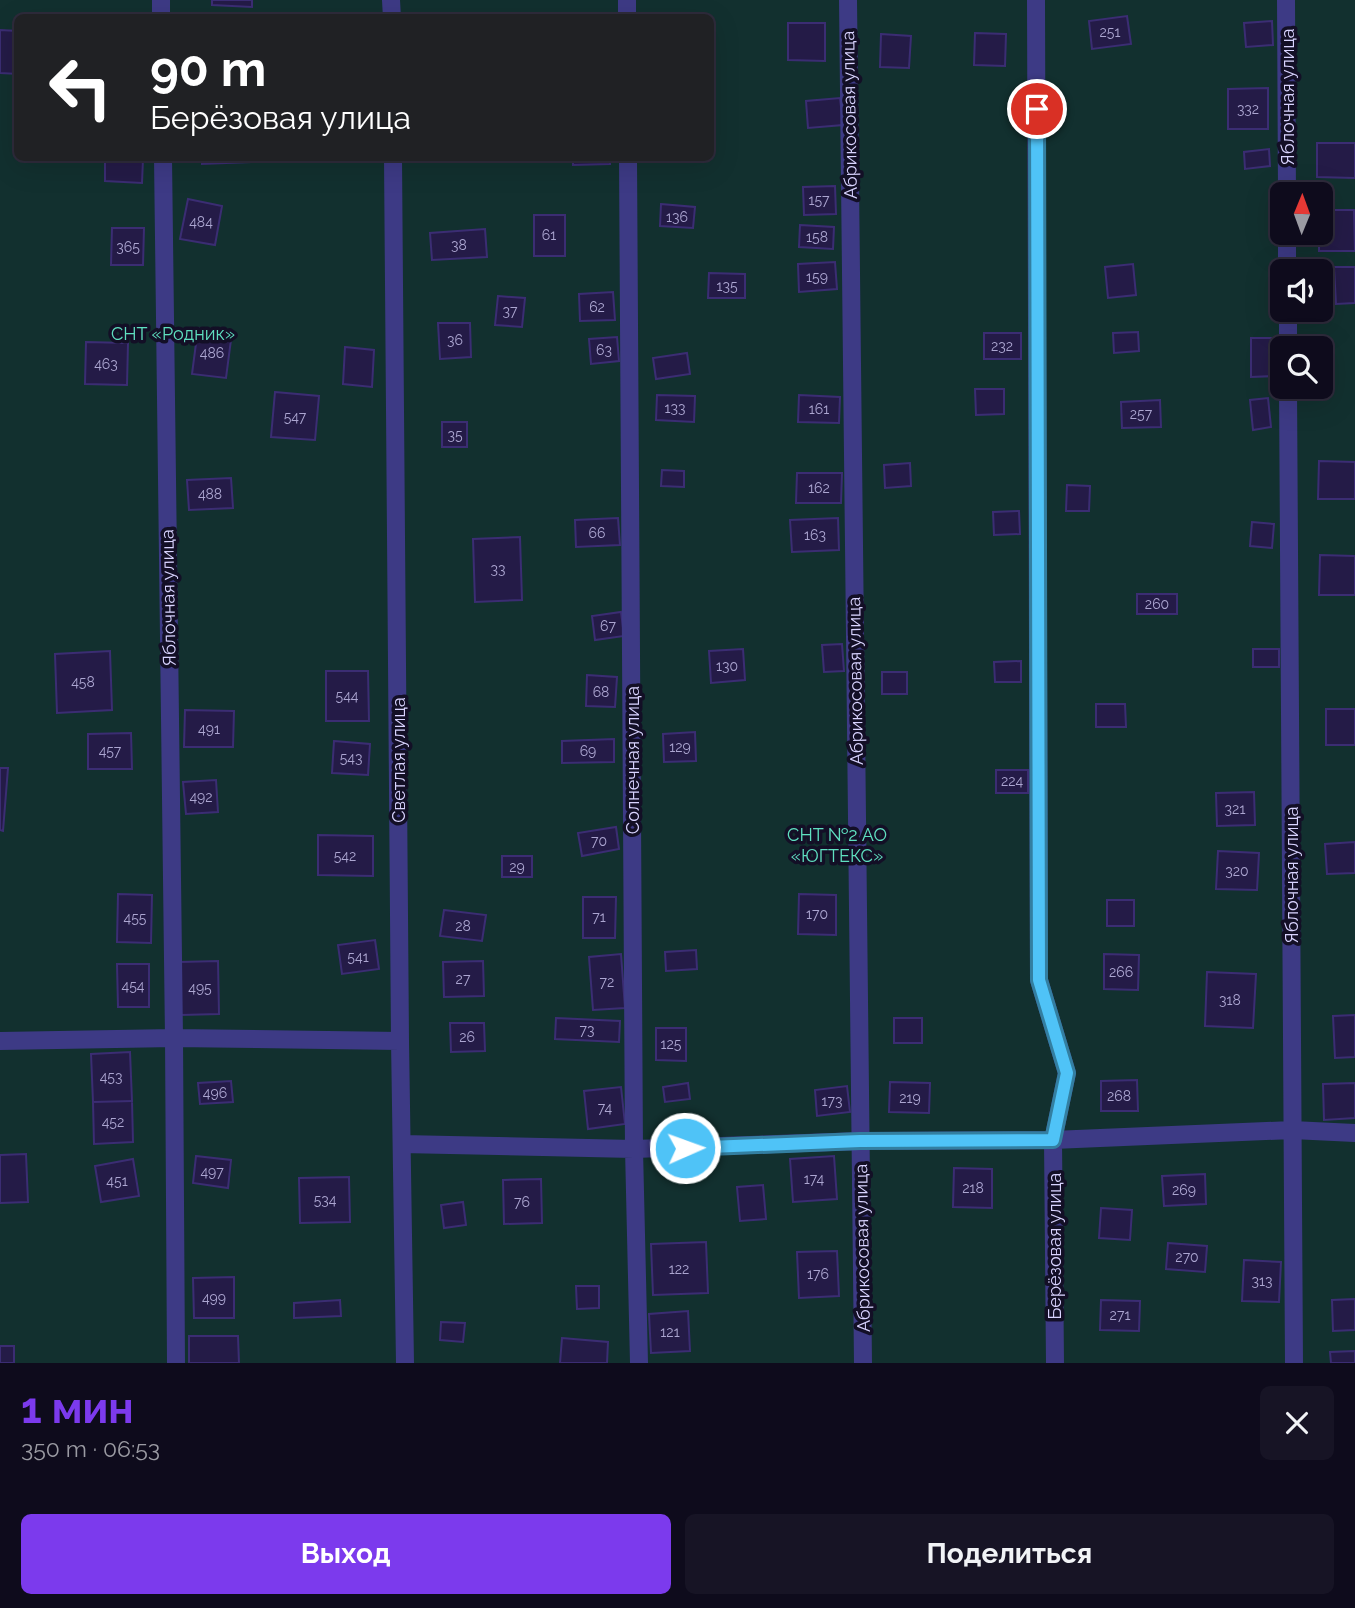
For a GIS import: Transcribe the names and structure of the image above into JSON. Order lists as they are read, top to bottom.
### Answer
{
  "streets": {
    "street": [
      "Яблочная улица",
      "Абрикосовая улица",
      "Светлая улица",
      "Солнечная улица",
      "Берёзовая улица"
    ]
  },
  "parks": ["СНТ «Родник»", "СНТ №2 АО «ЮГТЕКС»"],
  "house_numbers": [
    "251",
    "332",
    "157",
    "136",
    "484",
    "61",
    "158",
    "38",
    "365",
    "159",
    "135",
    "62",
    "37",
    "36",
    "232",
    "63",
    "486",
    "463",
    "133",
    "161",
    "257",
    "547",
    "35",
    "162",
    "488",
    "66",
    "163",
    "33",
    "260",
    "67",
    "130",
    "458",
    "68",
    "544",
    "491",
    "129",
    "457",
    "69",
    "543",
    "224",
    "492",
    "321",
    "70",
    "542",
    "29",
    "320",
    "170",
    "71",
    "455",
    "28",
    "541",
    "266",
    "27",
    "72",
    "454",
    "495",
    "318",
    "73",
    "26",
    "125",
    "453",
    "496",
    "268",
    "219",
    "173",
    "74",
    "452",
    "497",
    "174",
    "451",
    "218",
    "269",
    "534",
    "76",
    "270",
    "122",
    "176",
    "313",
    "499",
    "271",
    "121"
  ],
  "north": "top",
  "page": {
    "turn": ["90 m", "Берёзовая улица"],
    "heading": ["1 мин", "350 m · 06:53"],
    "buttons": ["Выход", "Поделиться"]
  }
}
